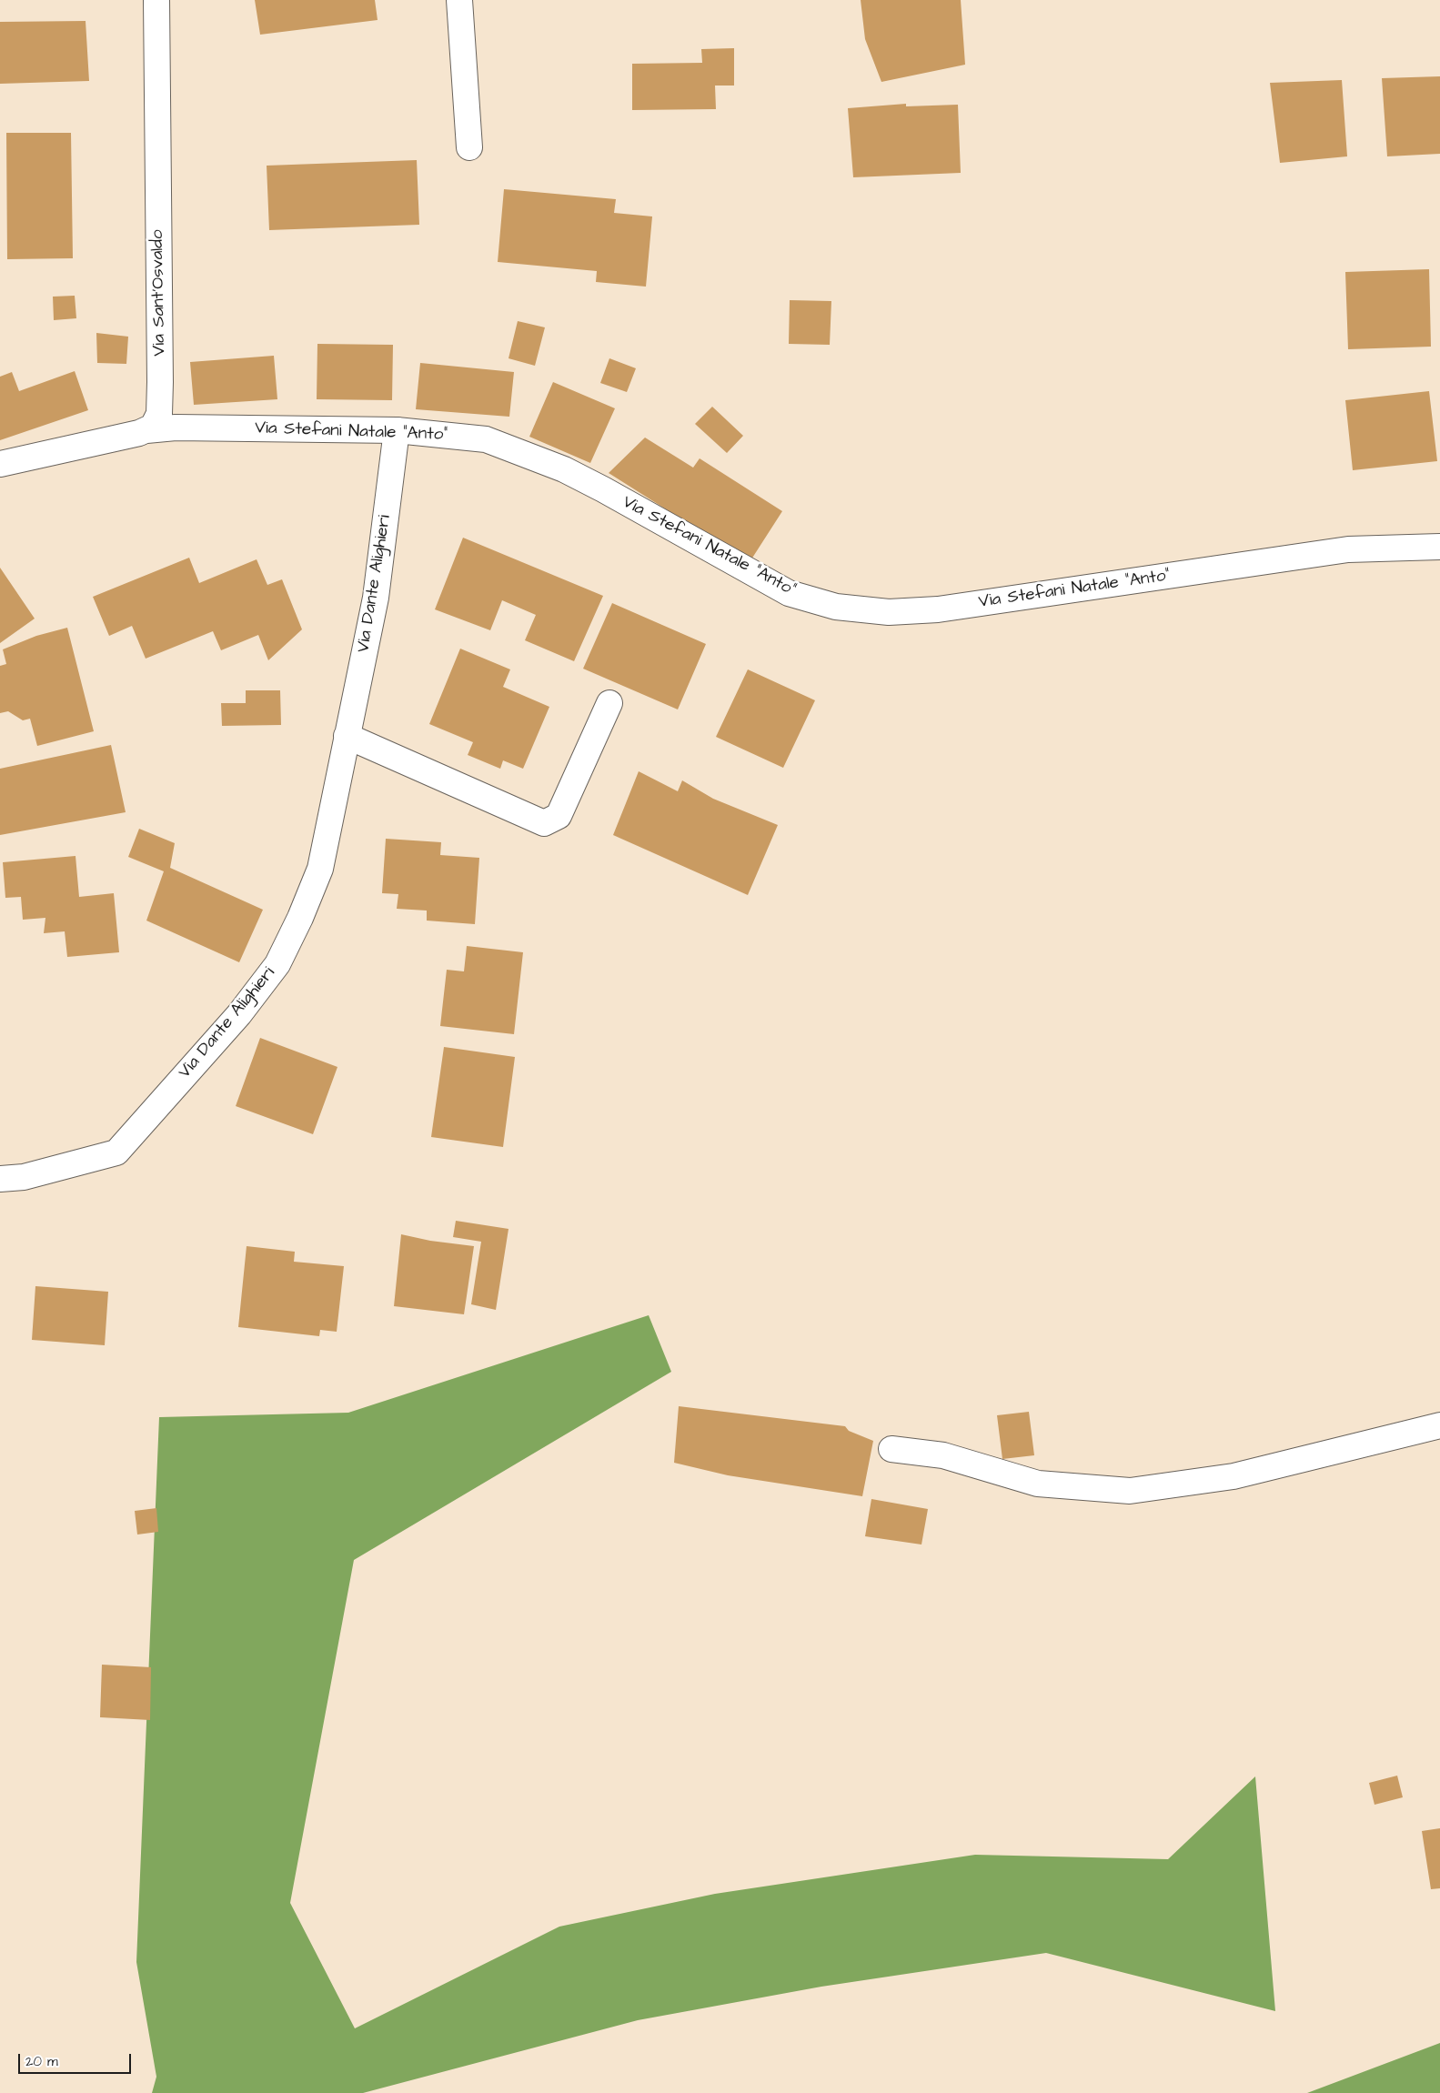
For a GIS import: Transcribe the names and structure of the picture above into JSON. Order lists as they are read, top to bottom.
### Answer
{
  "streets": {
    "street": ["Via Sant'Osvaldo", "Via Stefani Natale \"Anto\"", "Via Dante Alighieri"]
  },
  "crossings": [
    ["Via Sant'Osvaldo", "Via Stefani Natale \"Anto\""],
    ["Via Stefani Natale \"Anto\"", "Via Dante Alighieri"]
  ],
  "scale_bar": "20 m"
}
